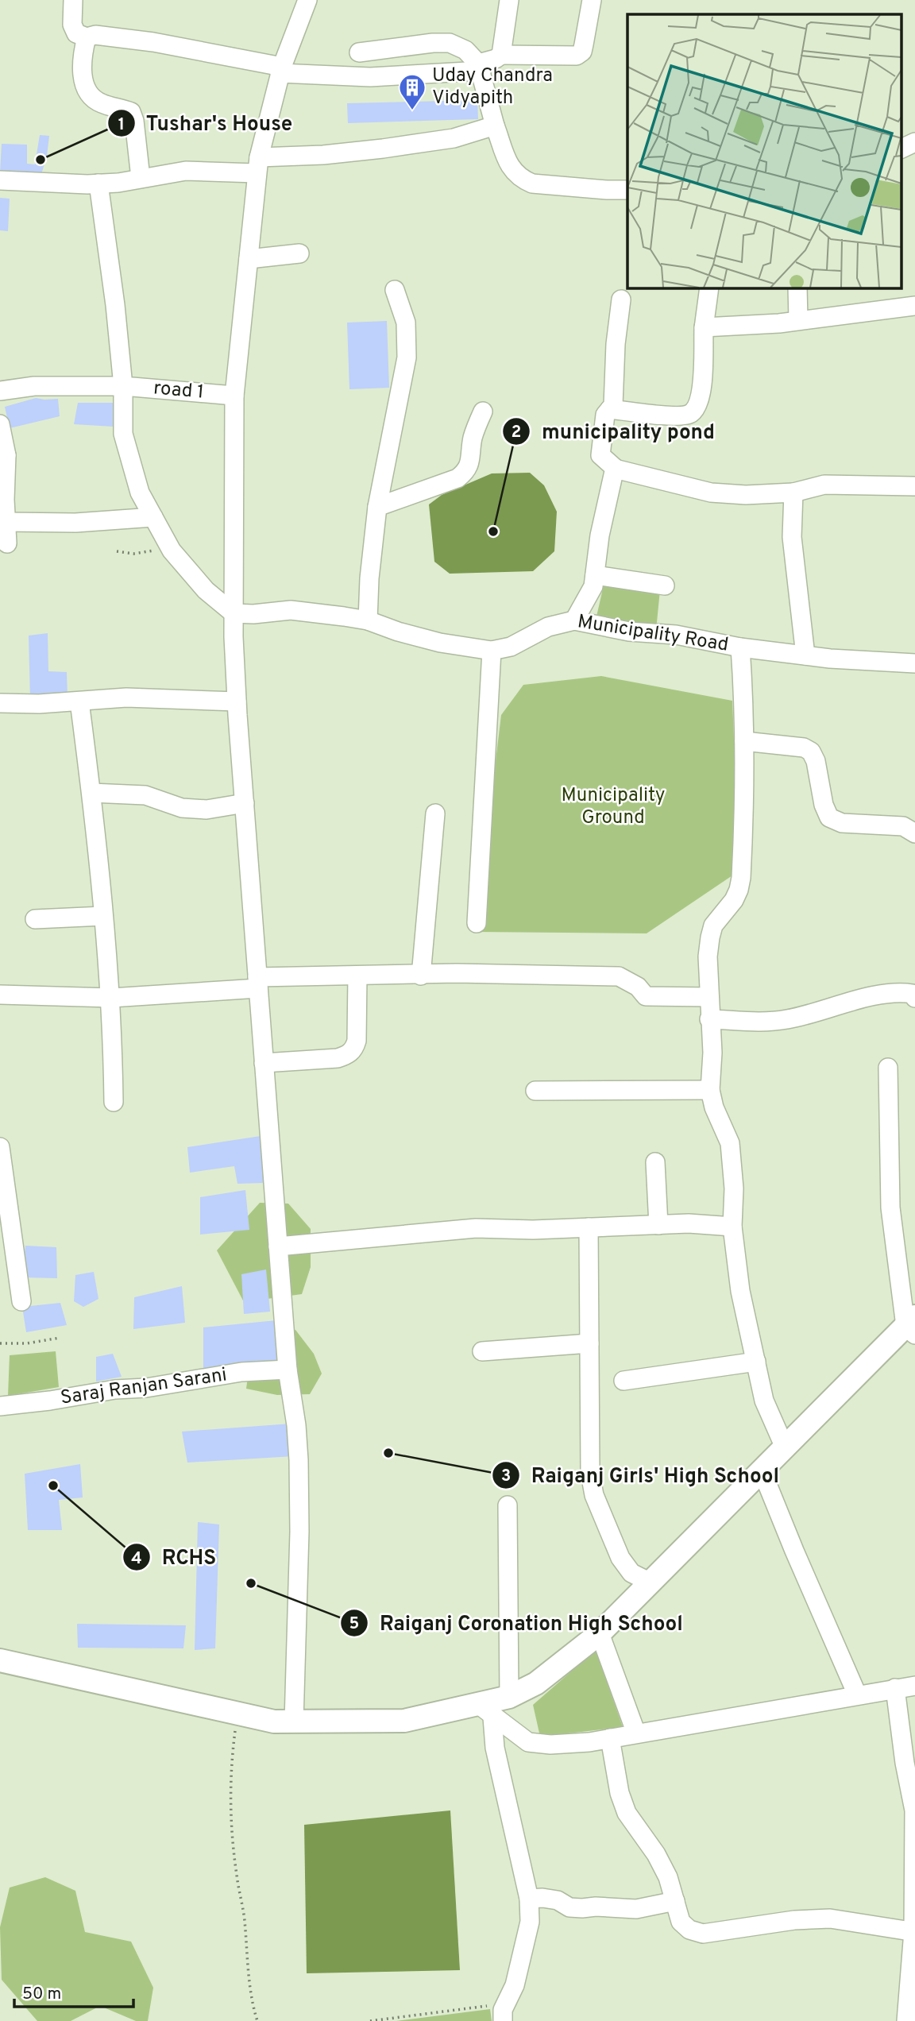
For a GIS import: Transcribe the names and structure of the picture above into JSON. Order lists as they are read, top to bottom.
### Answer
{
  "streets": {
    "street": ["road 1", "Municipality Road", "Saraj Ranjan Sarani"]
  },
  "parks": ["Municipality Ground"],
  "places": {
    "building": ["Uday Chandra Vidyapith"],
    "other": [
      "Tushar's House",
      "municipality pond",
      "Raiganj Girls' High School",
      "RCHS",
      "Raiganj Coronation High School"
    ]
  },
  "scale_bar": "50 m"
}
